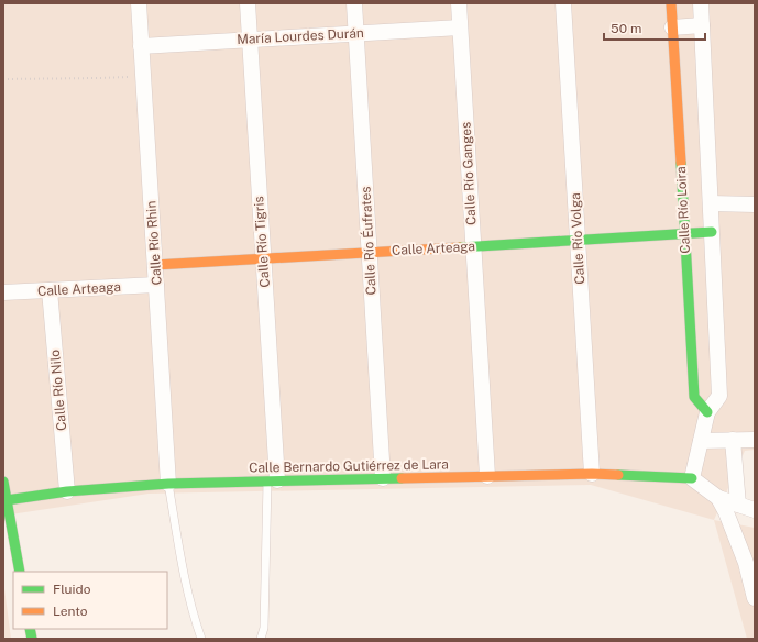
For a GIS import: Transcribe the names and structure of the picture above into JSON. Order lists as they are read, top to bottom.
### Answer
{
  "streets": {
    "street": [
      "María Lourdes Durán",
      "Calle Río Ganges",
      "Calle Río Loira",
      "Calle Río Volga",
      "Calle Río Éufrates",
      "Calle Río Tigris",
      "Calle Río Rhin",
      "Calle Arteaga",
      "Calle Río Nilo",
      "Calle Bernardo Gutiérrez de Lara"
    ]
  },
  "crossings": [
    ["María Lourdes Durán", "Calle Río Ganges"],
    ["María Lourdes Durán", "Calle Río Éufrates"],
    ["María Lourdes Durán", "Calle Río Tigris"],
    ["María Lourdes Durán", "Calle Río Rhin"],
    ["Calle Río Ganges", "Calle Arteaga"],
    ["Calle Río Ganges", "Calle Bernardo Gutiérrez de Lara"],
    ["Calle Río Loira", "Calle Arteaga"],
    ["Calle Río Loira", "Calle Bernardo Gutiérrez de Lara"],
    ["Calle Río Volga", "Calle Arteaga"],
    ["Calle Río Volga", "Calle Bernardo Gutiérrez de Lara"],
    ["Calle Río Éufrates", "Calle Arteaga"],
    ["Calle Río Éufrates", "Calle Bernardo Gutiérrez de Lara"],
    ["Calle Río Tigris", "Calle Arteaga"],
    ["Calle Río Tigris", "Calle Bernardo Gutiérrez de Lara"],
    ["Calle Río Rhin", "Calle Arteaga"],
    ["Calle Río Rhin", "Calle Bernardo Gutiérrez de Lara"],
    ["Calle Arteaga", "Calle Río Nilo"],
    ["Calle Río Nilo", "Calle Bernardo Gutiérrez de Lara"]
  ],
  "legend": ["Fluido", "Lento"],
  "scale_bar": "50 m"
}
